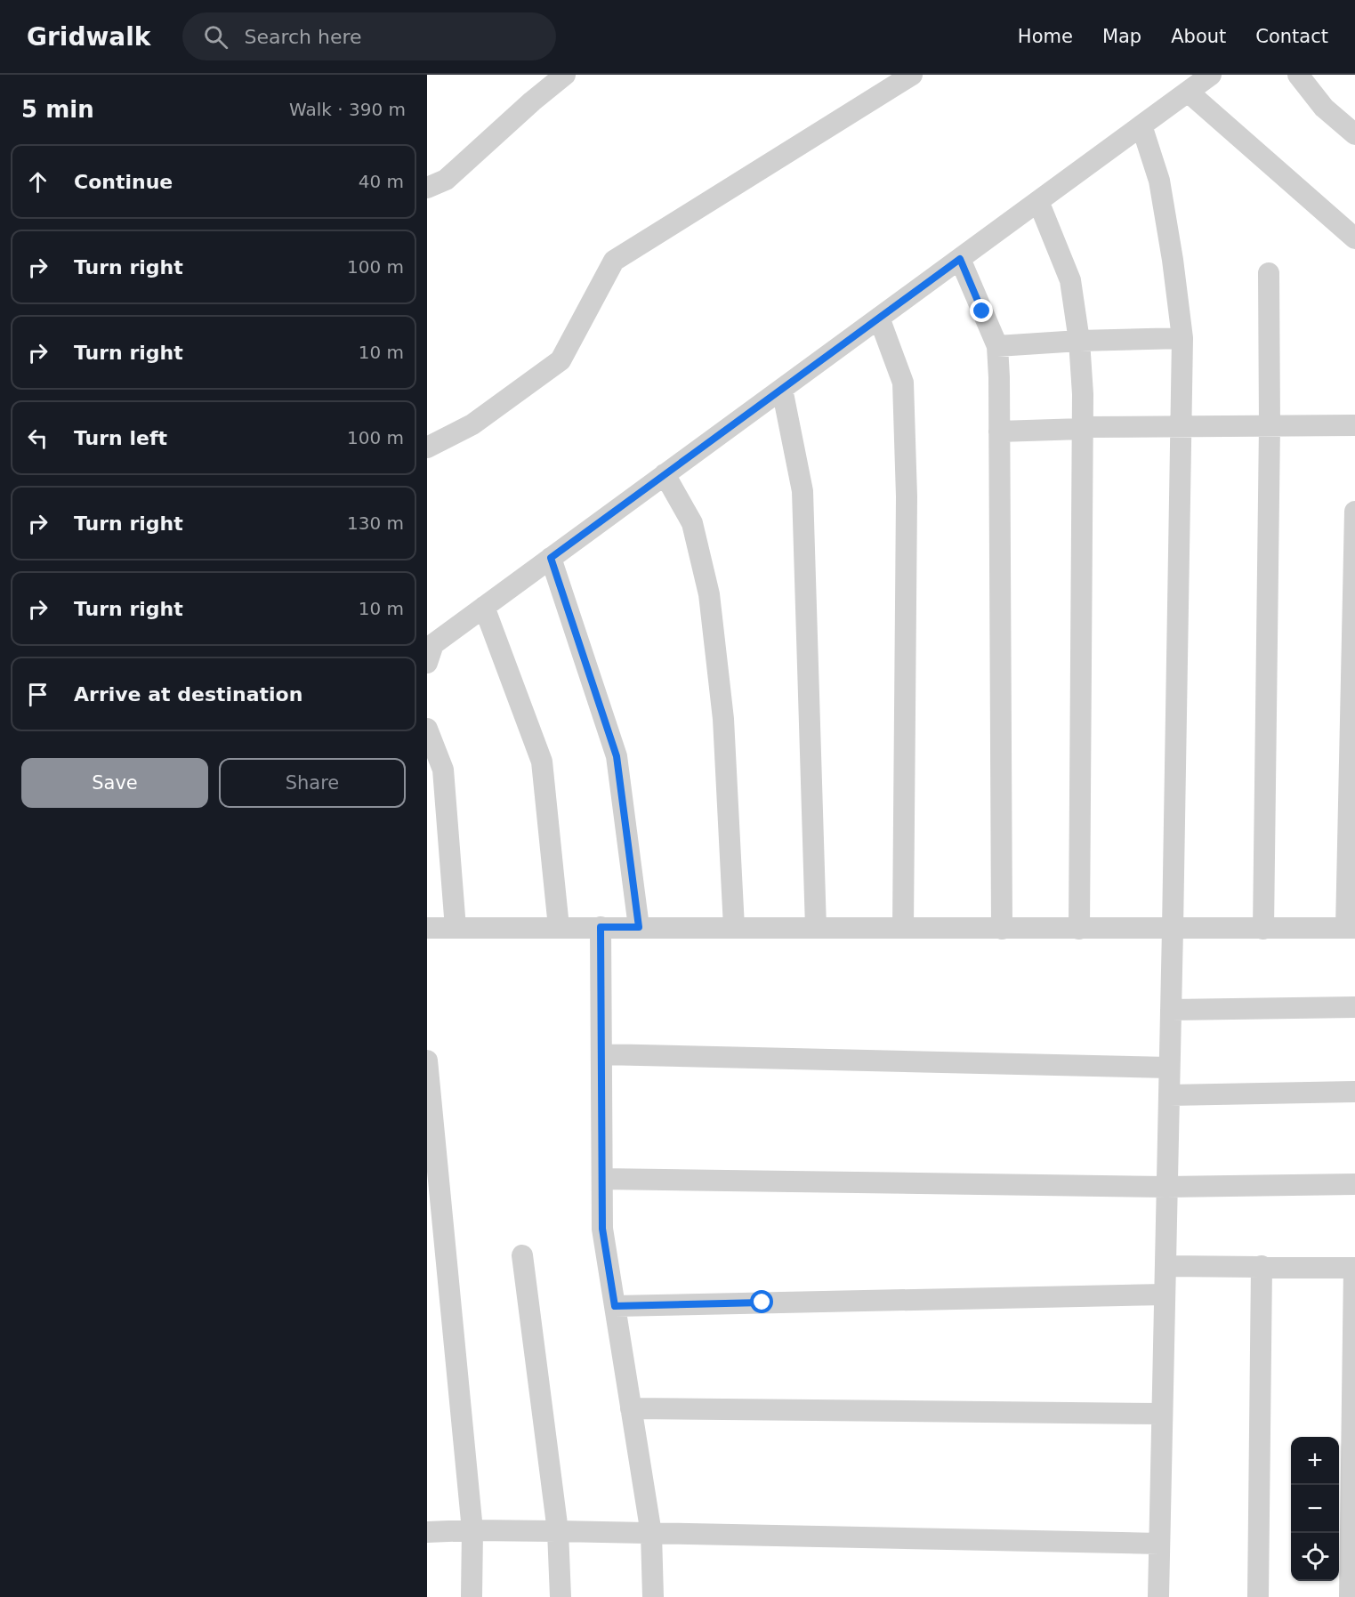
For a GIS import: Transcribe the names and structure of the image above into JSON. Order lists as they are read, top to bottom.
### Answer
{
  "page": {
    "header": "Gridwalk",
    "search": "Search here",
    "nav": [
      "Home",
      "Map",
      "About",
      "Contact"
    ],
    "heading": ["5 min", "Walk · 390 m"],
    "list": [
      ["Continue", "40 m"],
      ["Turn right", "100 m"],
      ["Turn right", "10 m"],
      ["Turn left", "100 m"],
      ["Turn right", "130 m"],
      ["Turn right", "10 m"],
      "Arrive at destination"
    ],
    "buttons": ["Save", "Share"],
    "map_buttons": ["+", "−"]
  }
}
